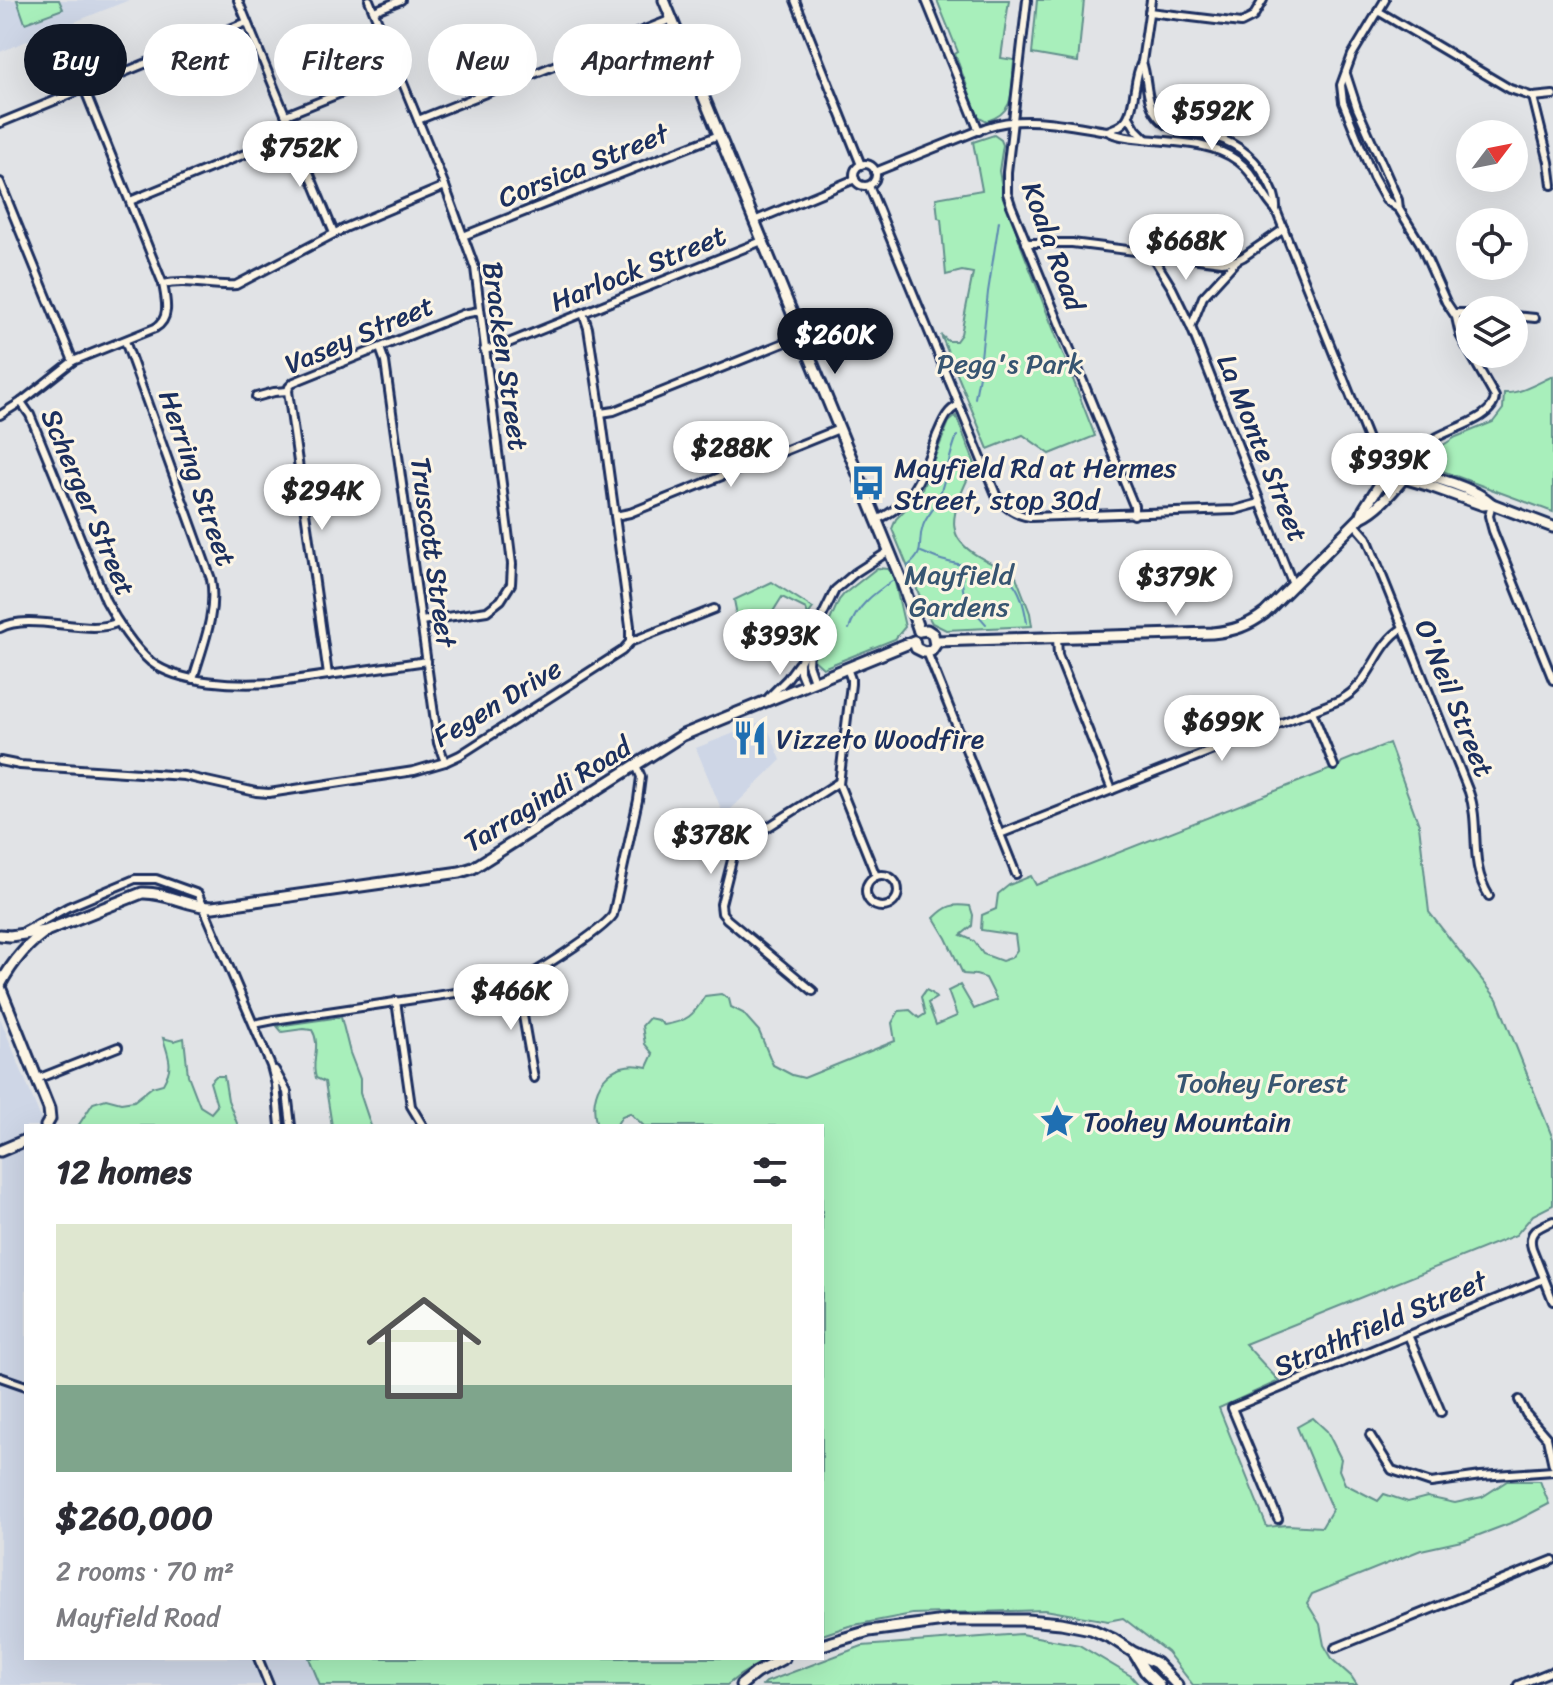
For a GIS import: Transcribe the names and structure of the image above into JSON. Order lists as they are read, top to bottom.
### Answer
{
  "streets": {
    "street": [
      "Corsica Street",
      "Koala Road",
      "Harlock Street",
      "Vasey Street",
      "Bracken Street",
      "La Monte Street",
      "Herring Street",
      "Scherger Street",
      "Truscott Street",
      "O'Neil Street",
      "Fegen Drive",
      "Tarragindi Road",
      "Strathfield Street"
    ]
  },
  "crossings": [
    ["Corsica Street", "Bracken Street"],
    ["Harlock Street", "Bracken Street"],
    ["Vasey Street", "Bracken Street"],
    ["Vasey Street", "Truscott Street"],
    ["Bracken Street", "Truscott Street"],
    ["Herring Street", "Scherger Street"],
    ["Scherger Street", "Truscott Street"],
    ["Truscott Street", "Fegen Drive"]
  ],
  "parks": ["Pegg's Park", "Mayfield Gardens", "Toohey Forest"],
  "places": {
    "bus stop": ["Mayfield Rd at Hermes Street, stop 30d"],
    "restaurant": ["Vizzeto Woodfire"],
    "place": ["Toohey Mountain"]
  },
  "north": "top right",
  "page": {
    "chip": [
      "Buy",
      "Rent",
      "Filters",
      "New",
      "Apartment"
    ],
    "price": [
      "$592K",
      "$752K",
      "$668K",
      "$260K",
      "$288K",
      "$939K",
      "$294K",
      "$379K",
      "$393K",
      "$699K",
      "$378K",
      "$466K"
    ],
    "heading": "12 homes",
    "list": [
      {
        "name": "$260,000",
        "note": "2 rooms · 70 m² · Mayfield Road"
      }
    ]
  }
}
